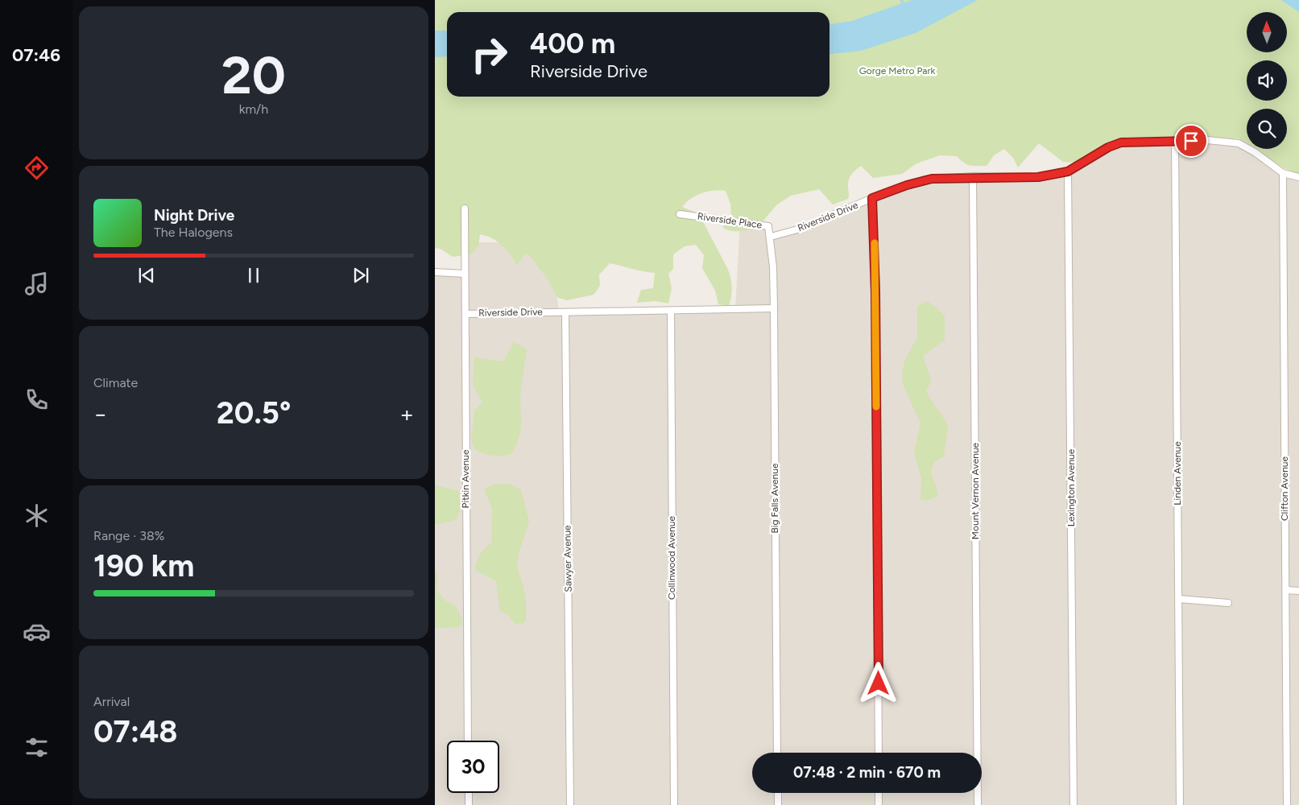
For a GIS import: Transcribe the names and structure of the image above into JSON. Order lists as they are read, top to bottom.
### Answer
{
  "streets": {
    "street": [
      "Riverside Drive",
      "Riverside Place",
      "Linden Avenue",
      "Pitkin Avenue",
      "Lexington Avenue",
      "Clifton Avenue",
      "Mount Vernon Avenue",
      "Big Falls Avenue",
      "Collinwood Avenue",
      "Sawyer Avenue"
    ]
  },
  "crossings": [
    ["Riverside Drive", "Riverside Place"],
    ["Riverside Drive", "Linden Avenue"],
    ["Riverside Drive", "Pitkin Avenue"],
    ["Riverside Drive", "Lexington Avenue"],
    ["Riverside Drive", "Clifton Avenue"],
    ["Riverside Drive", "Mount Vernon Avenue"],
    ["Riverside Drive", "Big Falls Avenue"],
    ["Riverside Drive", "Collinwood Avenue"],
    ["Riverside Drive", "Sawyer Avenue"],
    ["Riverside Place", "Big Falls Avenue"]
  ],
  "parks": ["Gorge Metro Park"],
  "north": "top",
  "page": {
    "tabs": "07:46",
    "tile": [
      ["20", "km/h"],
      "Climate",
      ["Range · 38%", "190 km"],
      ["Arrival", "07:48"]
    ],
    "turn": ["400 m", "Riverside Drive"],
    "song": ["Night Drive", "The Halogens"],
    "heat": ["−", "20.5°", "+"],
    "limit": "30",
    "trip": "07:48 · 2 min · 670 m"
  }
}
